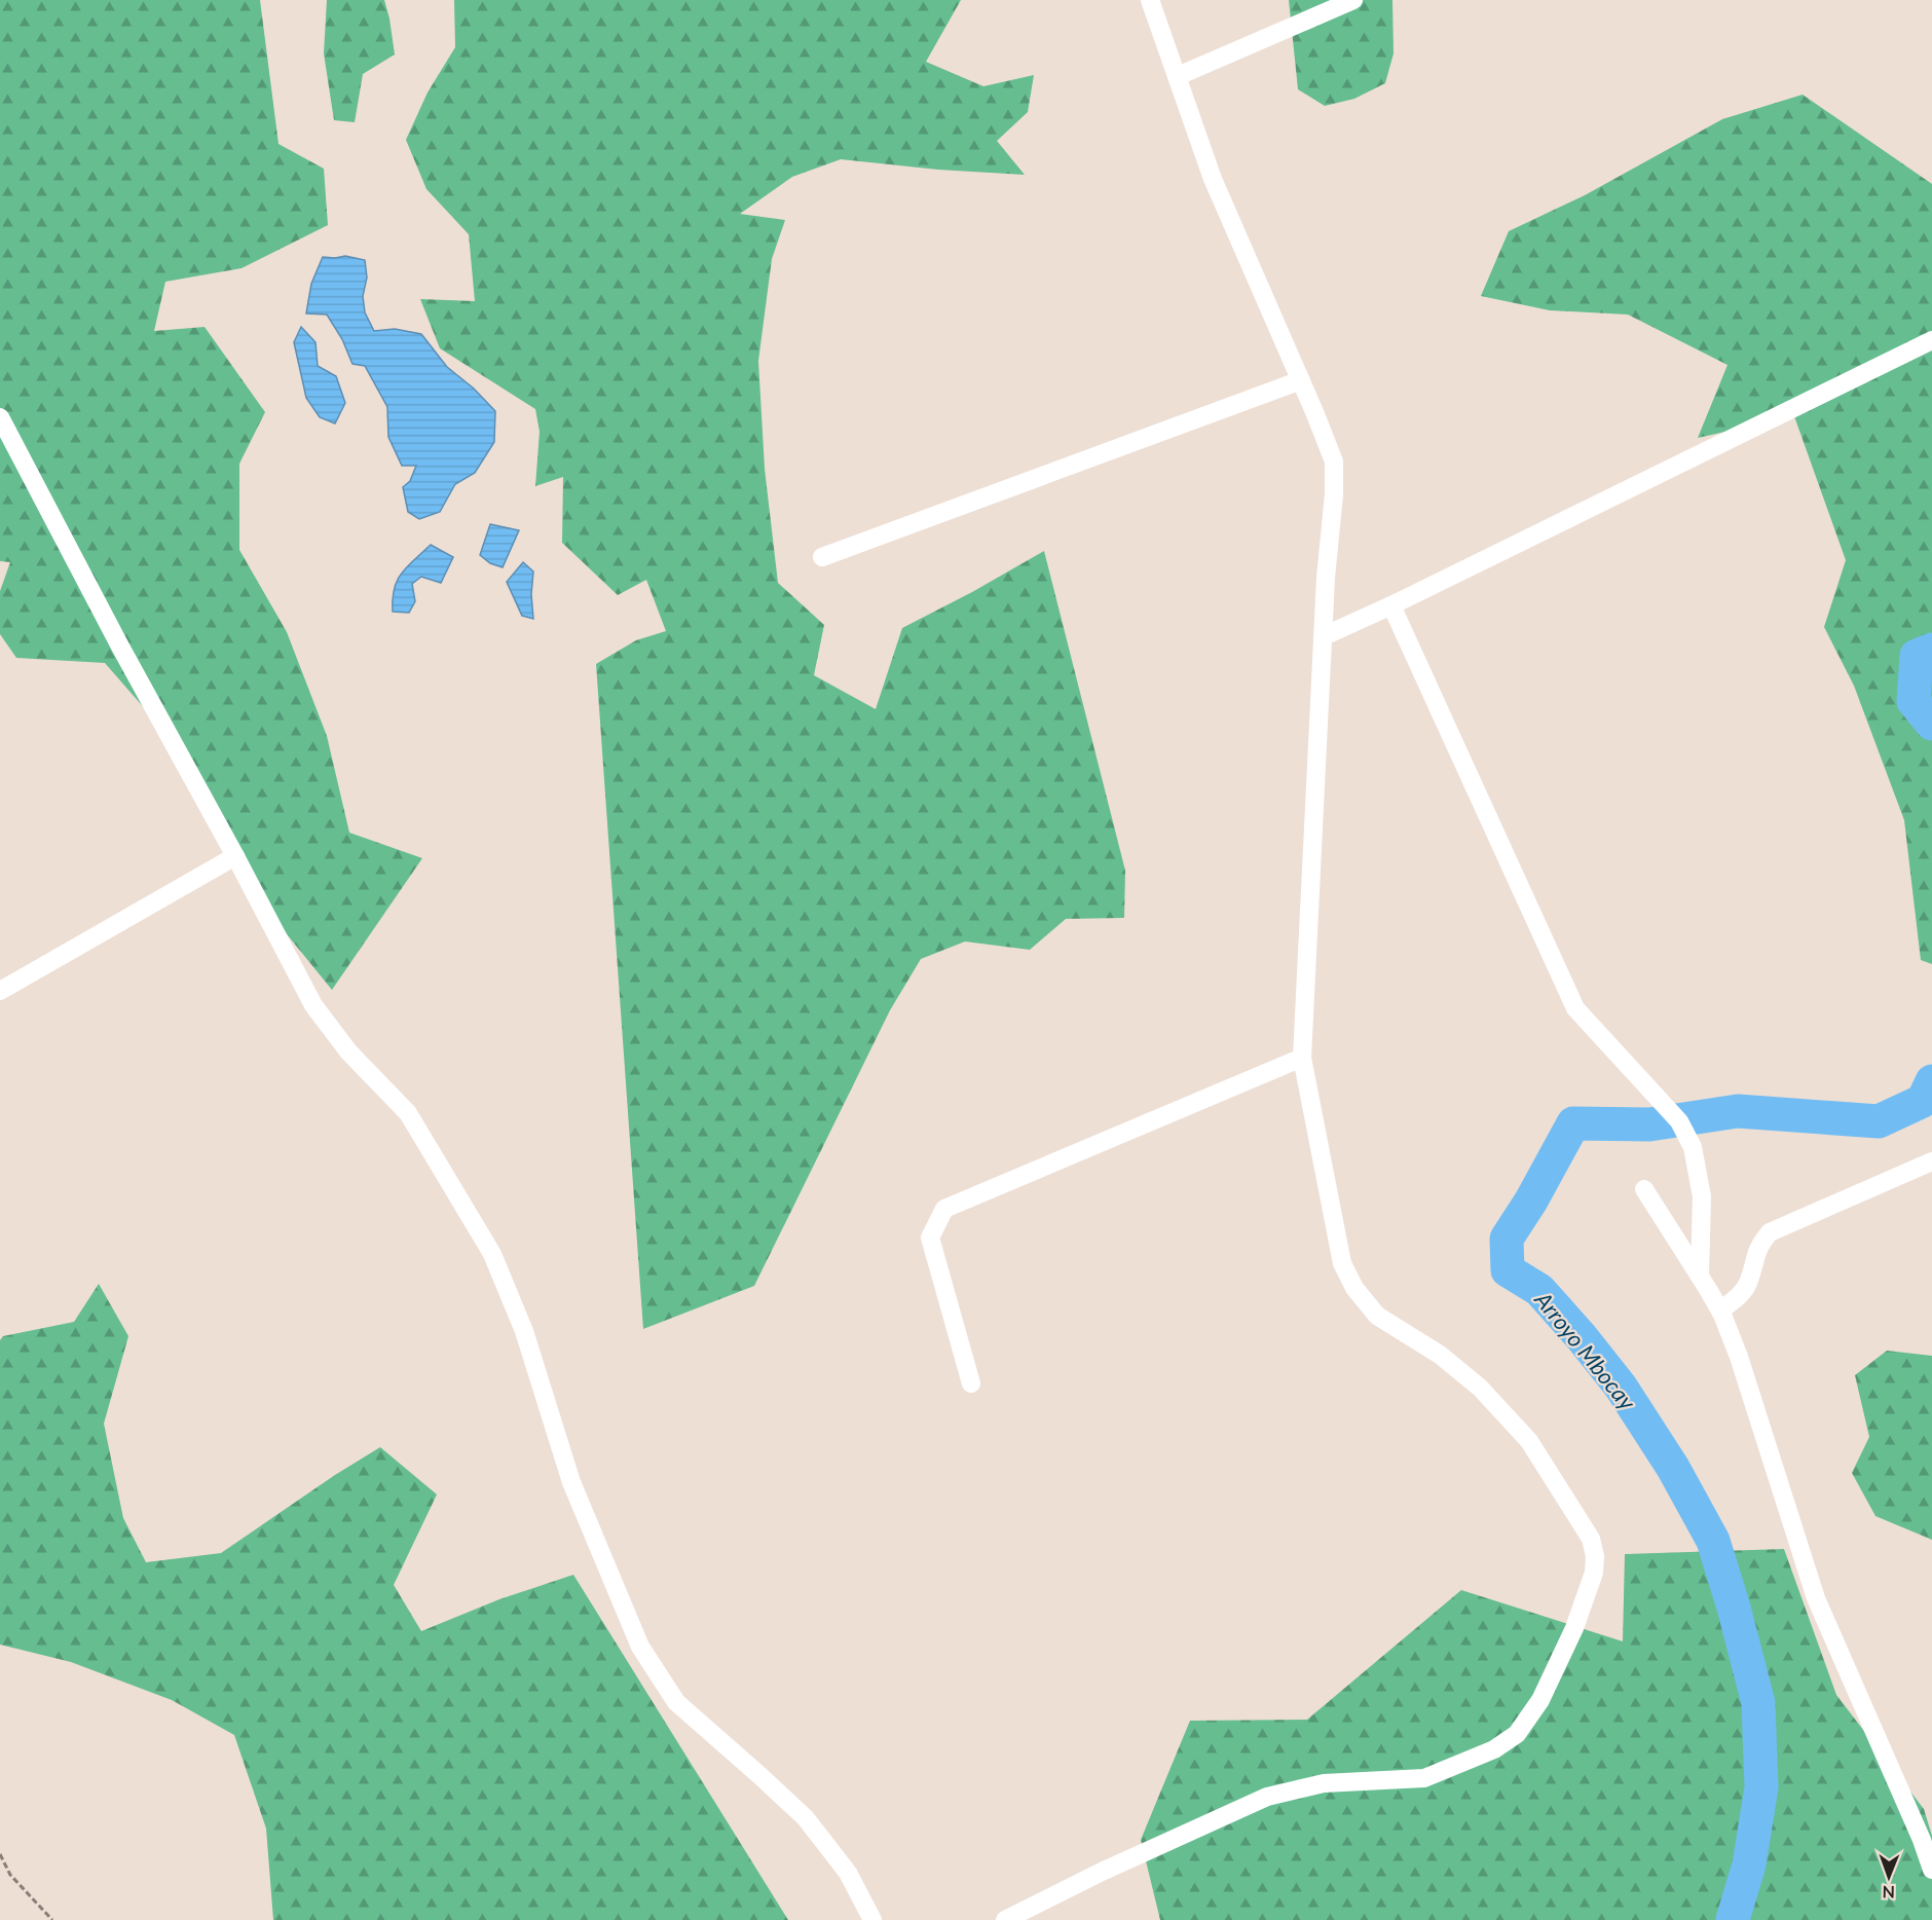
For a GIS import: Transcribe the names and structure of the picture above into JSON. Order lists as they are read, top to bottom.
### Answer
{
  "water": ["Arroyo Mbocay"],
  "north": "bottom"
}
